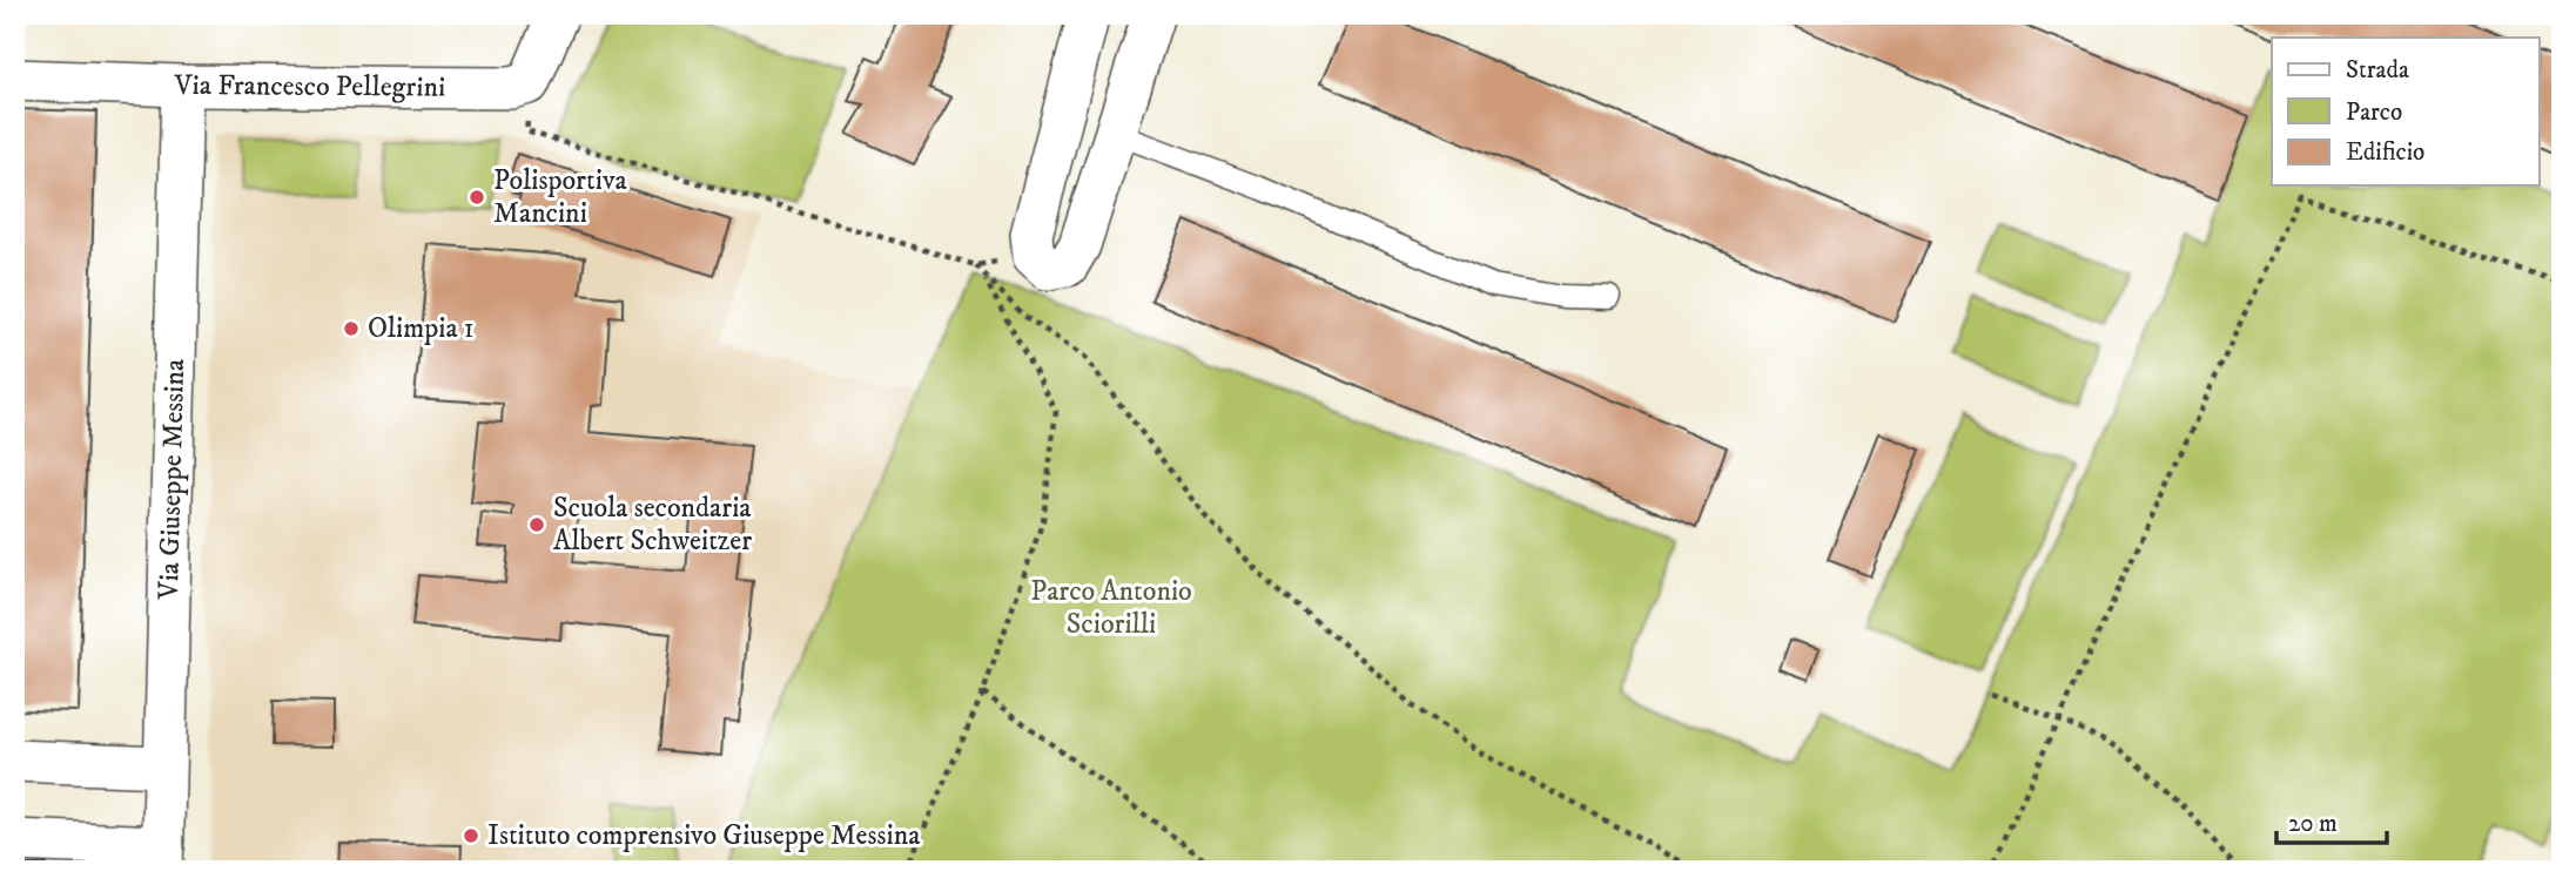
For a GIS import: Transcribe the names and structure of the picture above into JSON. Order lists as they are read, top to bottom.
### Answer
{
  "streets": {
    "street": ["Via Francesco Pellegrini", "Via Giuseppe Messina"]
  },
  "crossings": [
    ["Via Francesco Pellegrini", "Via Giuseppe Messina"]
  ],
  "parks": ["Parco Antonio Sciorilli"],
  "places": [
    "Polisportiva Mancini",
    "Olimpia 1",
    "Scuola secondaria Albert Schweitzer",
    "Istituto comprensivo Giuseppe Messina"
  ],
  "legend": ["Strada", "Parco", "Edificio"],
  "scale_bar": "20 m"
}
